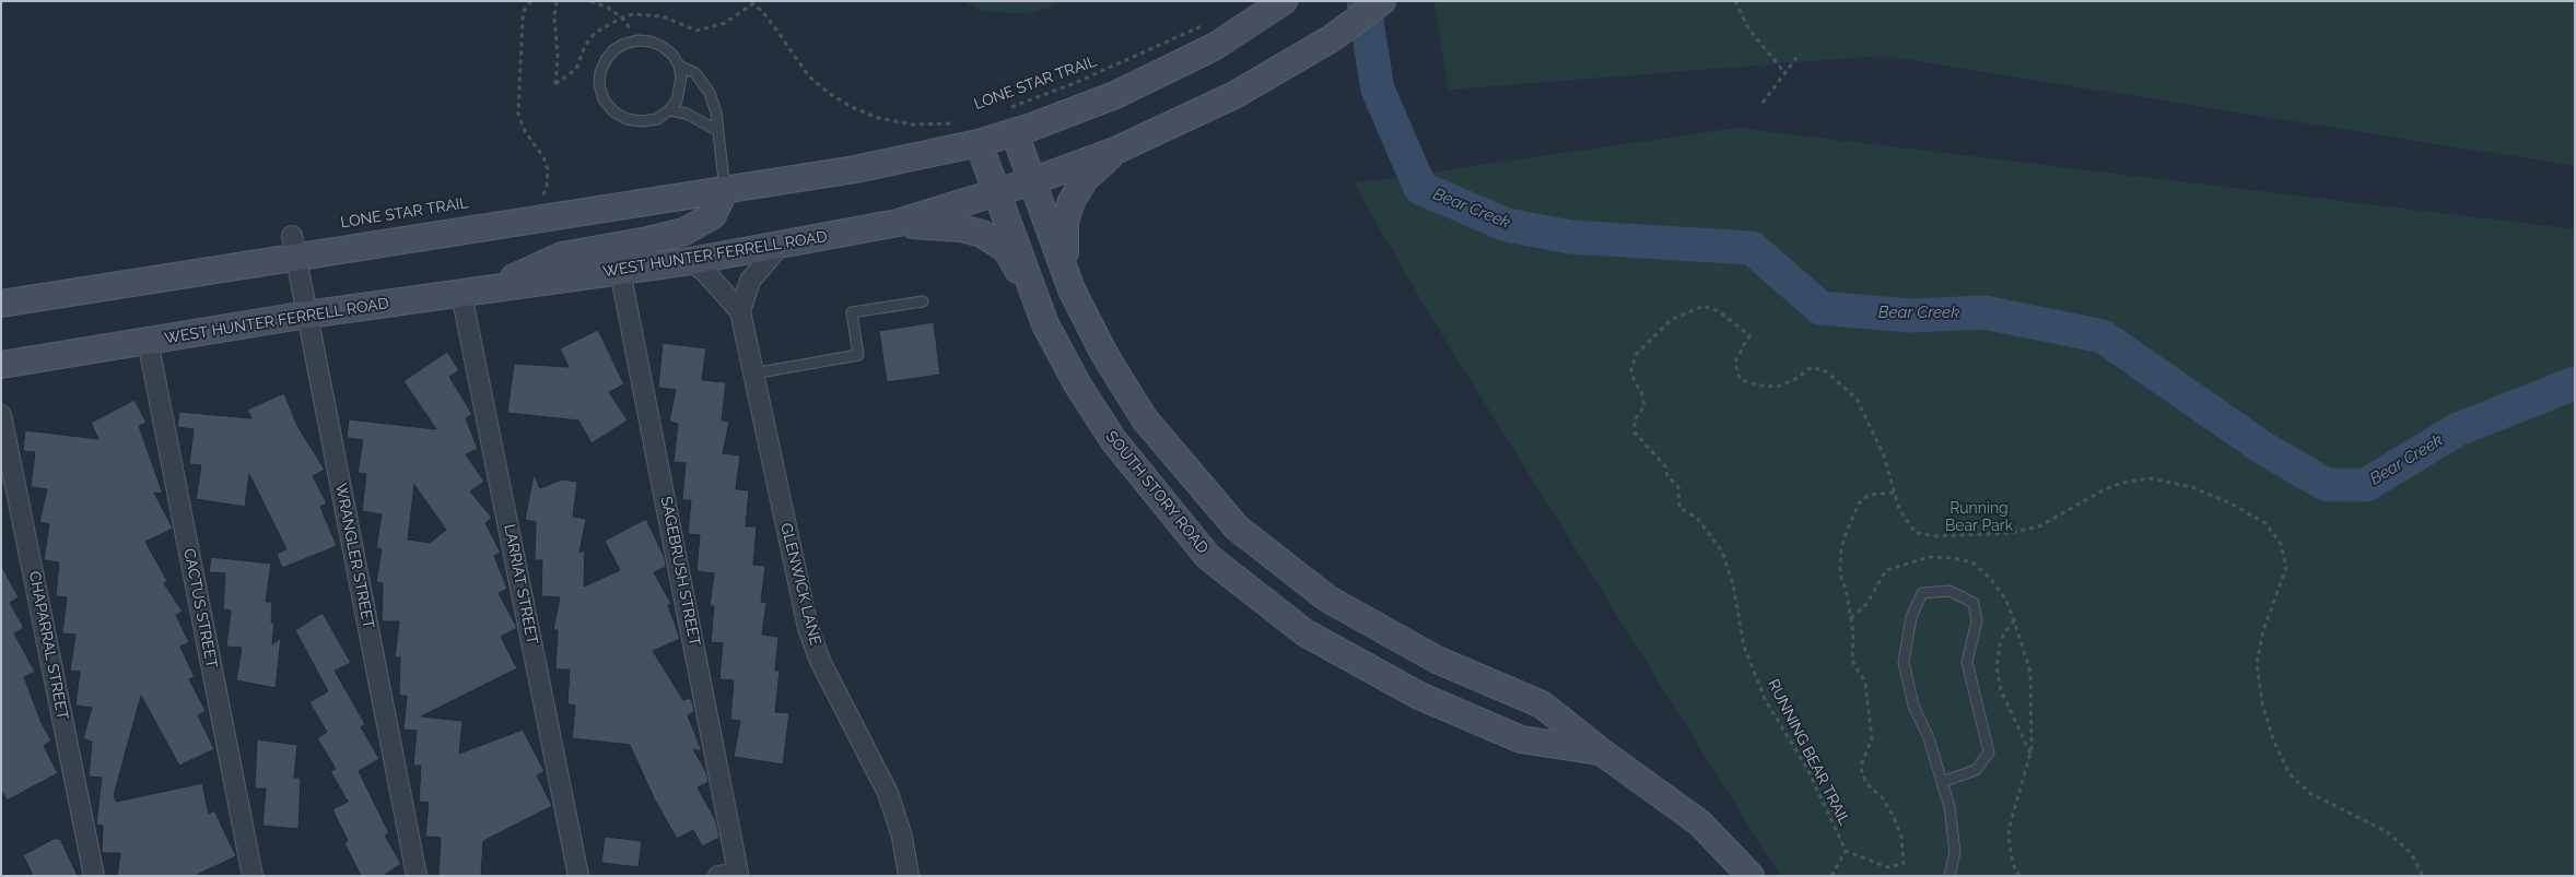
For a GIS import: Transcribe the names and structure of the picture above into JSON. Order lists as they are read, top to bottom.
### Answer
{
  "streets": {
    "main road": ["WEST HUNTER FERRELL ROAD", "SOUTH STORY ROAD"],
    "street": [
      "WRANGLER STREET",
      "SAGEBRUSH STREET",
      "LARRIAT STREET",
      "GLENWICK LANE",
      "CACTUS STREET",
      "CHAPARRAL STREET"
    ],
    "path": ["LONE STAR TRAIL", "RUNNING BEAR TRAIL"]
  },
  "crossings": [
    ["WEST HUNTER FERRELL ROAD", "SOUTH STORY ROAD"],
    ["WEST HUNTER FERRELL ROAD", "WRANGLER STREET"],
    ["WEST HUNTER FERRELL ROAD", "SAGEBRUSH STREET"],
    ["WEST HUNTER FERRELL ROAD", "LARRIAT STREET"],
    ["WEST HUNTER FERRELL ROAD", "GLENWICK LANE"],
    ["WEST HUNTER FERRELL ROAD", "CACTUS STREET"]
  ],
  "water": ["Bear Creek"],
  "parks": ["Running Bear Park"]
}
